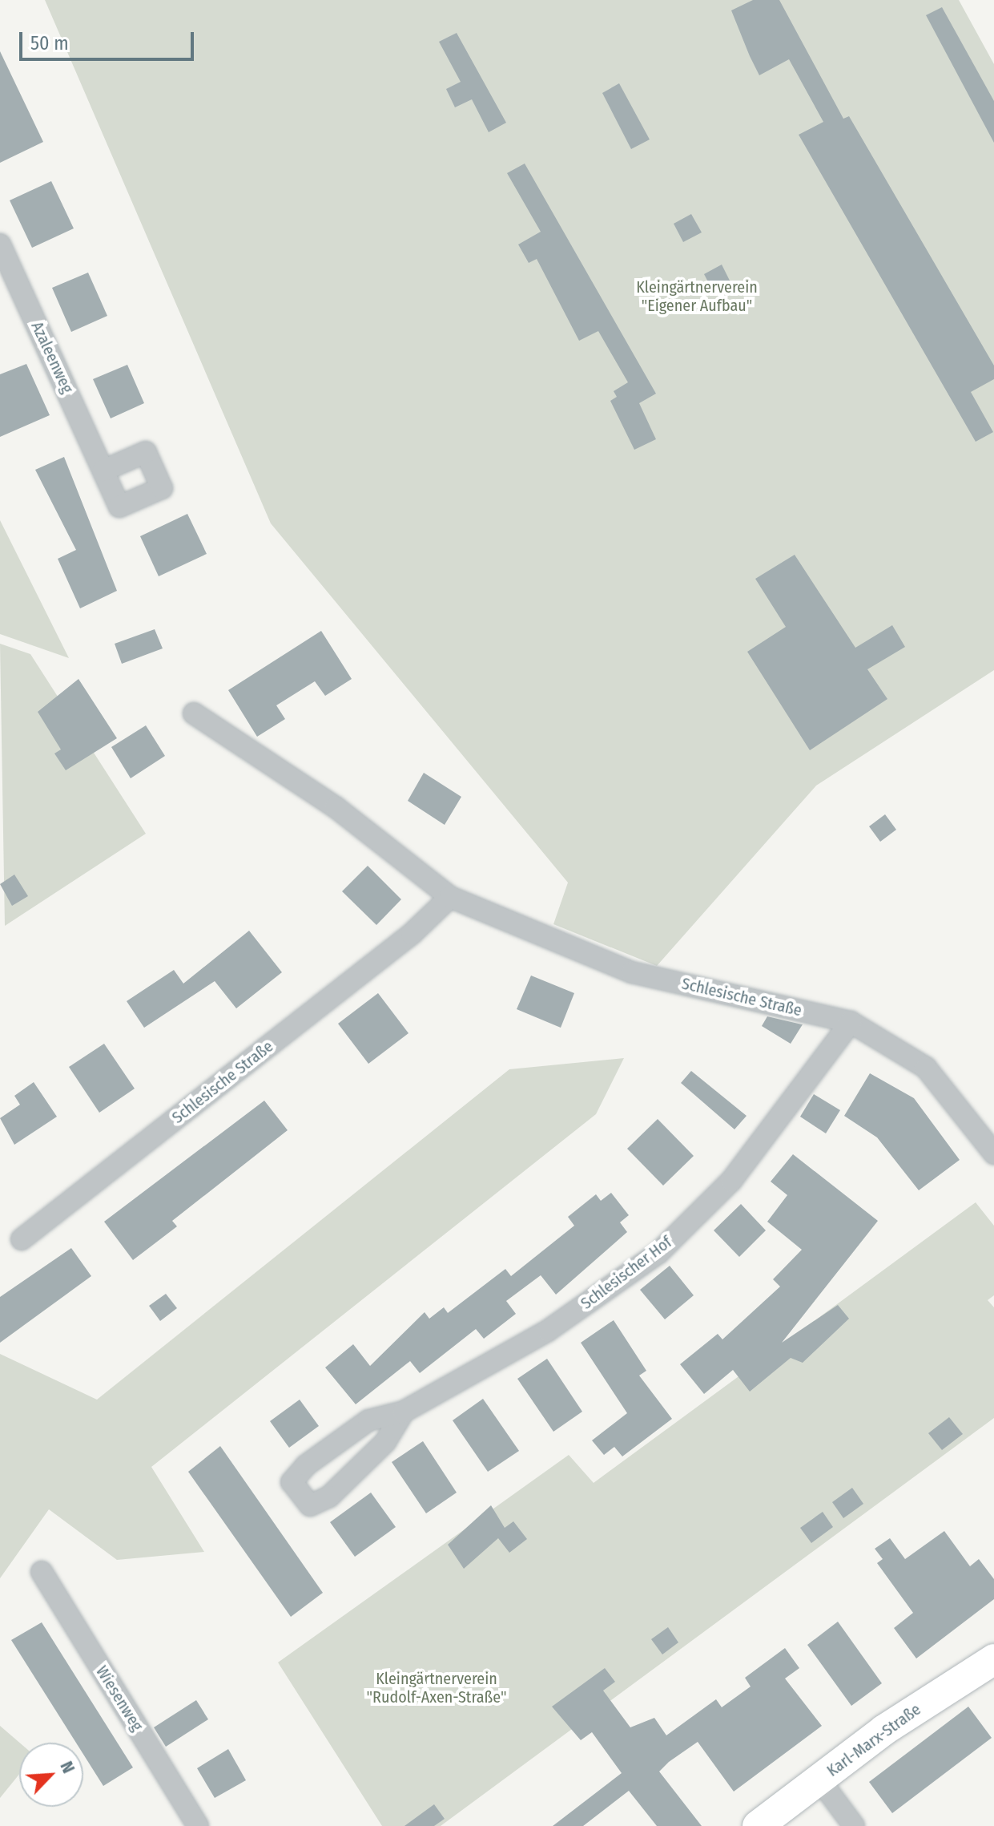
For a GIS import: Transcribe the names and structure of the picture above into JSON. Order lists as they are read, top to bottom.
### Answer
{
  "streets": {
    "main road": ["Karl-Marx-Straße"],
    "street": [
      "Azaleenweg",
      "Schlesische Straße",
      "Schlesischer Hof",
      "Wiesenweg"
    ]
  },
  "crossings": [
    ["Schlesische Straße", "Schlesischer Hof"]
  ],
  "parks": ["Kleingärtnerverein \"Eigener Aufbau\"", "Kleingärtnerverein \"Rudolf-Axen-Straße\""],
  "scale_bar": "50 m",
  "north": "top right"
}
